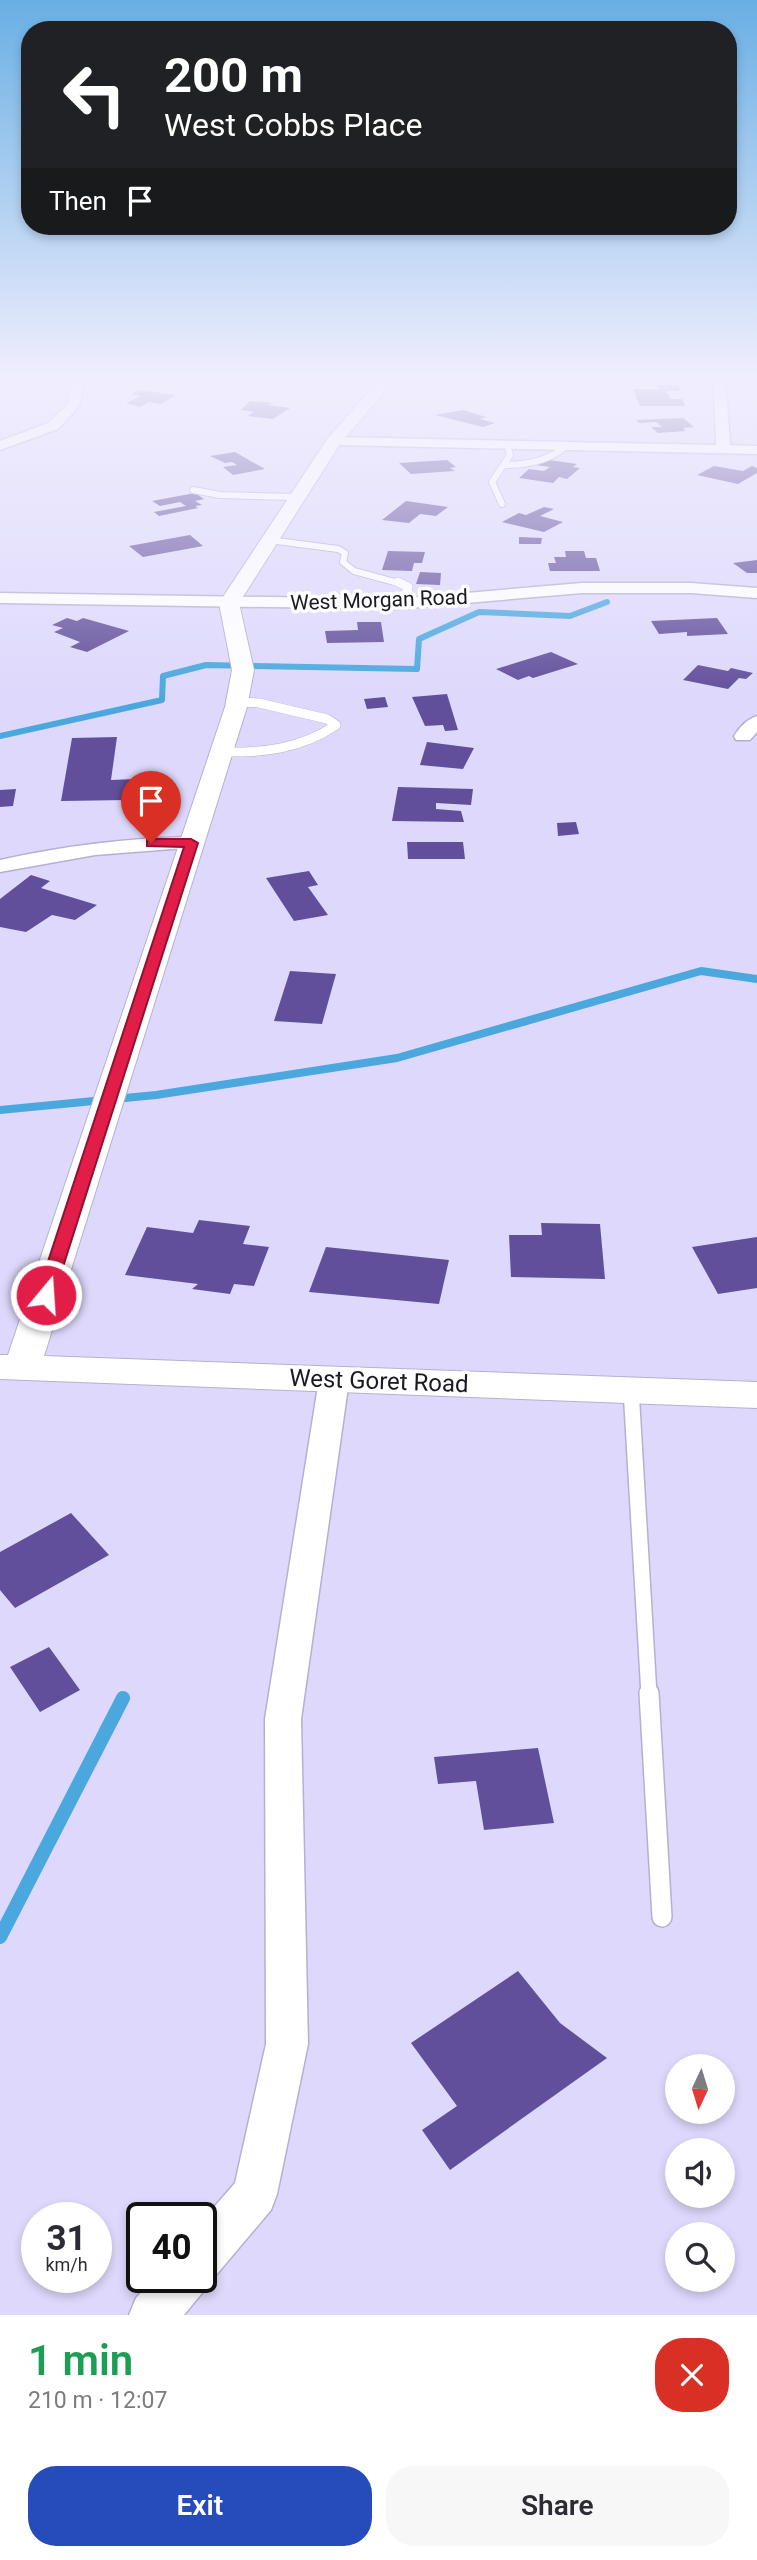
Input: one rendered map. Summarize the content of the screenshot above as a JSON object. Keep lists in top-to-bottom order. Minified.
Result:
{"streets":{"street":["West Morgan Road","West Goret Road"]},"north":"bottom","page":{"turn":["200 m","West Cobbs Place"],"then":"Then","speed":"31 km/h","limit":"40","heading":["1 min","210 m · 12:07"],"buttons":["Exit","Share"]}}
